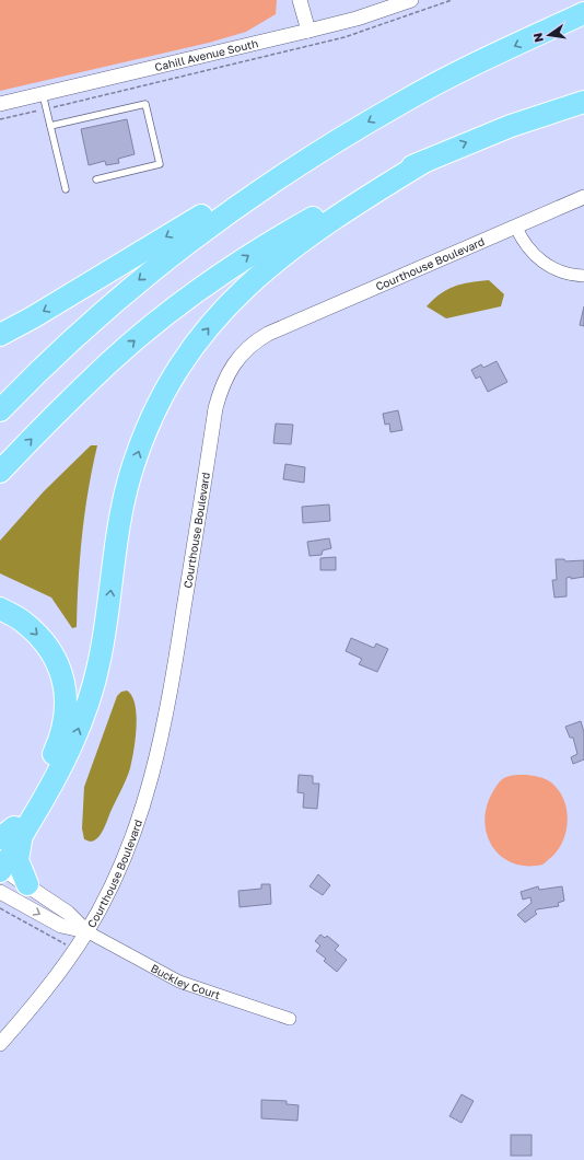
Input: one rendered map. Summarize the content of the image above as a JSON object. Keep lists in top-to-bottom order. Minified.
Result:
{"streets":{"street":["Cahill Avenue South","Courthouse Boulevard","Buckley Court"]},"crossings":[["Courthouse Boulevard","Buckley Court"]],"north":"left"}
